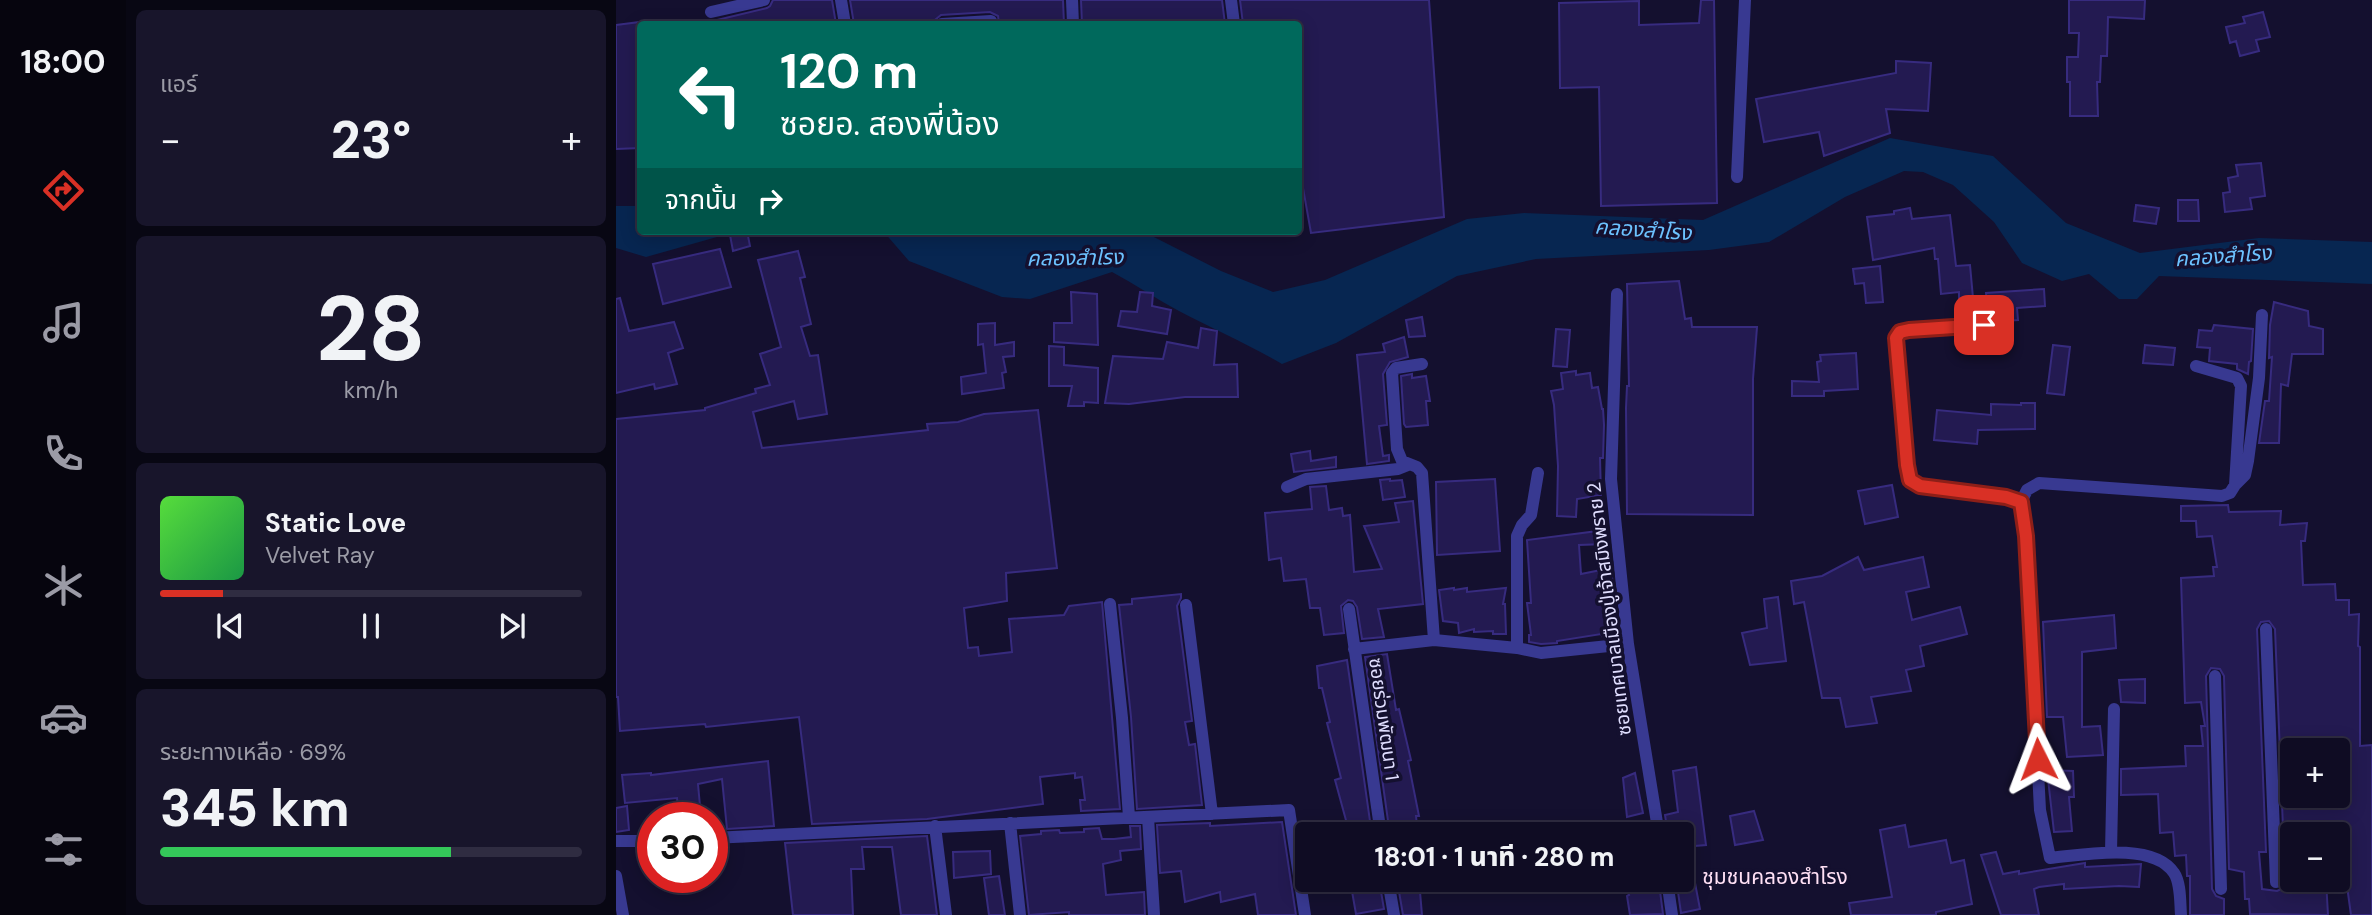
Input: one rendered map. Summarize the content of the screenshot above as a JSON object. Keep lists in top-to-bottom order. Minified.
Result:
{"streets":{"street":["ซอยเทศบาลเมืองปู่เจ้าสมิงพราย 2","ซอยร่วมพัฒนา 1"]},"districts":["ชุมชนคลองสำโรง"],"water":["คลองสำโรง"],"page":{"tabs":"18:00","tile":["แอร์",["28","km/h"],["ระยะทางเหลือ · 69%","345 km"]],"turn":["120 m","ซอยอ. สองพี่น้อง"],"heat":["−","23°","+"],"then":"จากนั้น","song":["Static Love","Velvet Ray"],"map_buttons":["+","−"],"limit":"30","trip":"18:01 · 1 นาที · 280 m"}}
